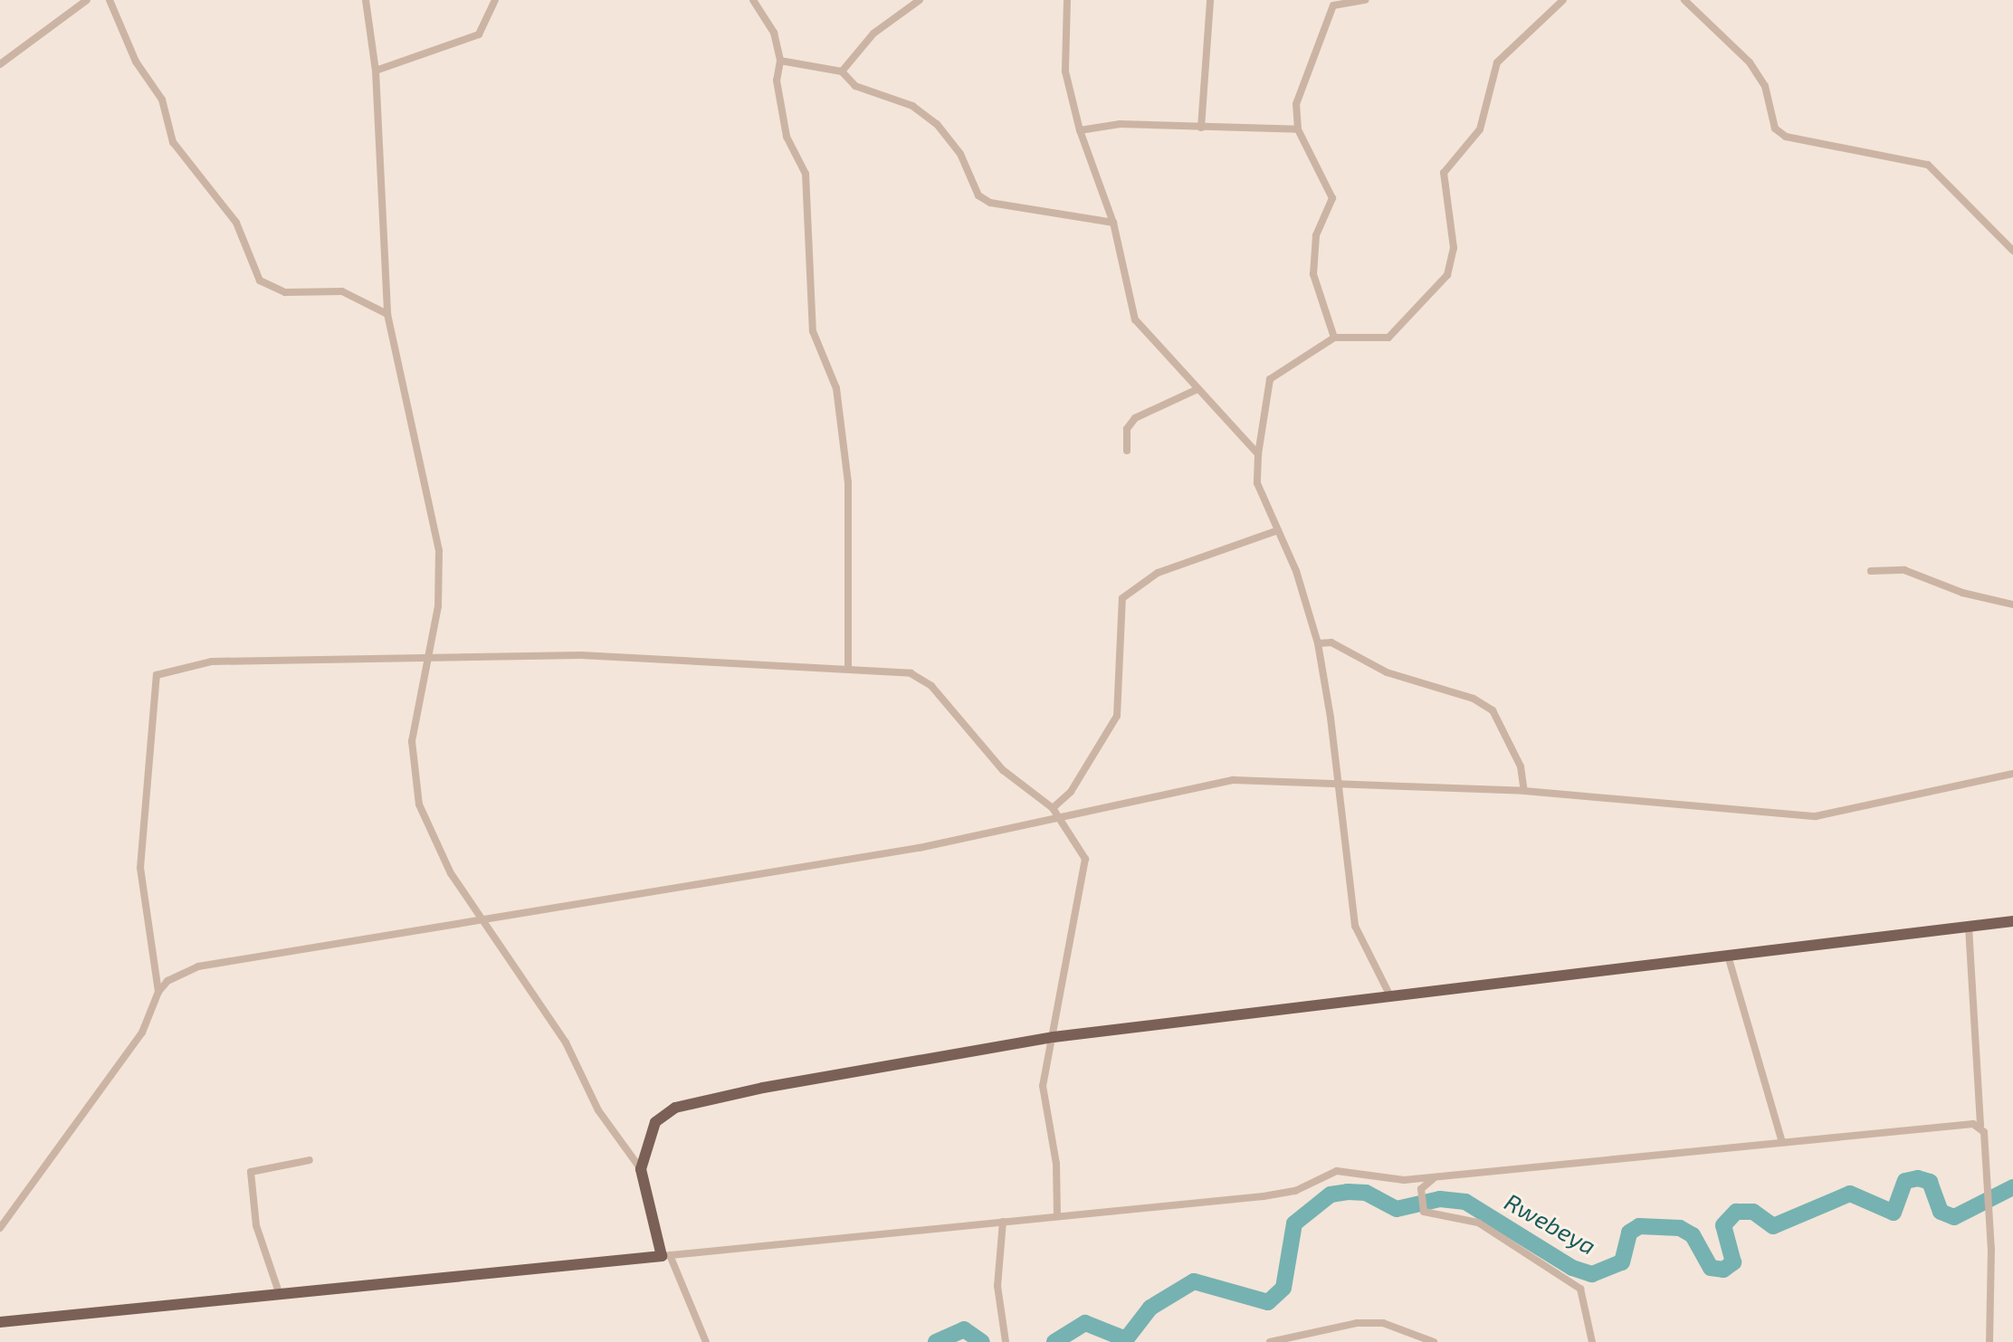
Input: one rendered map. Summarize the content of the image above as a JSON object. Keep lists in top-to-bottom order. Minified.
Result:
{"water":["Rwebeya"]}
